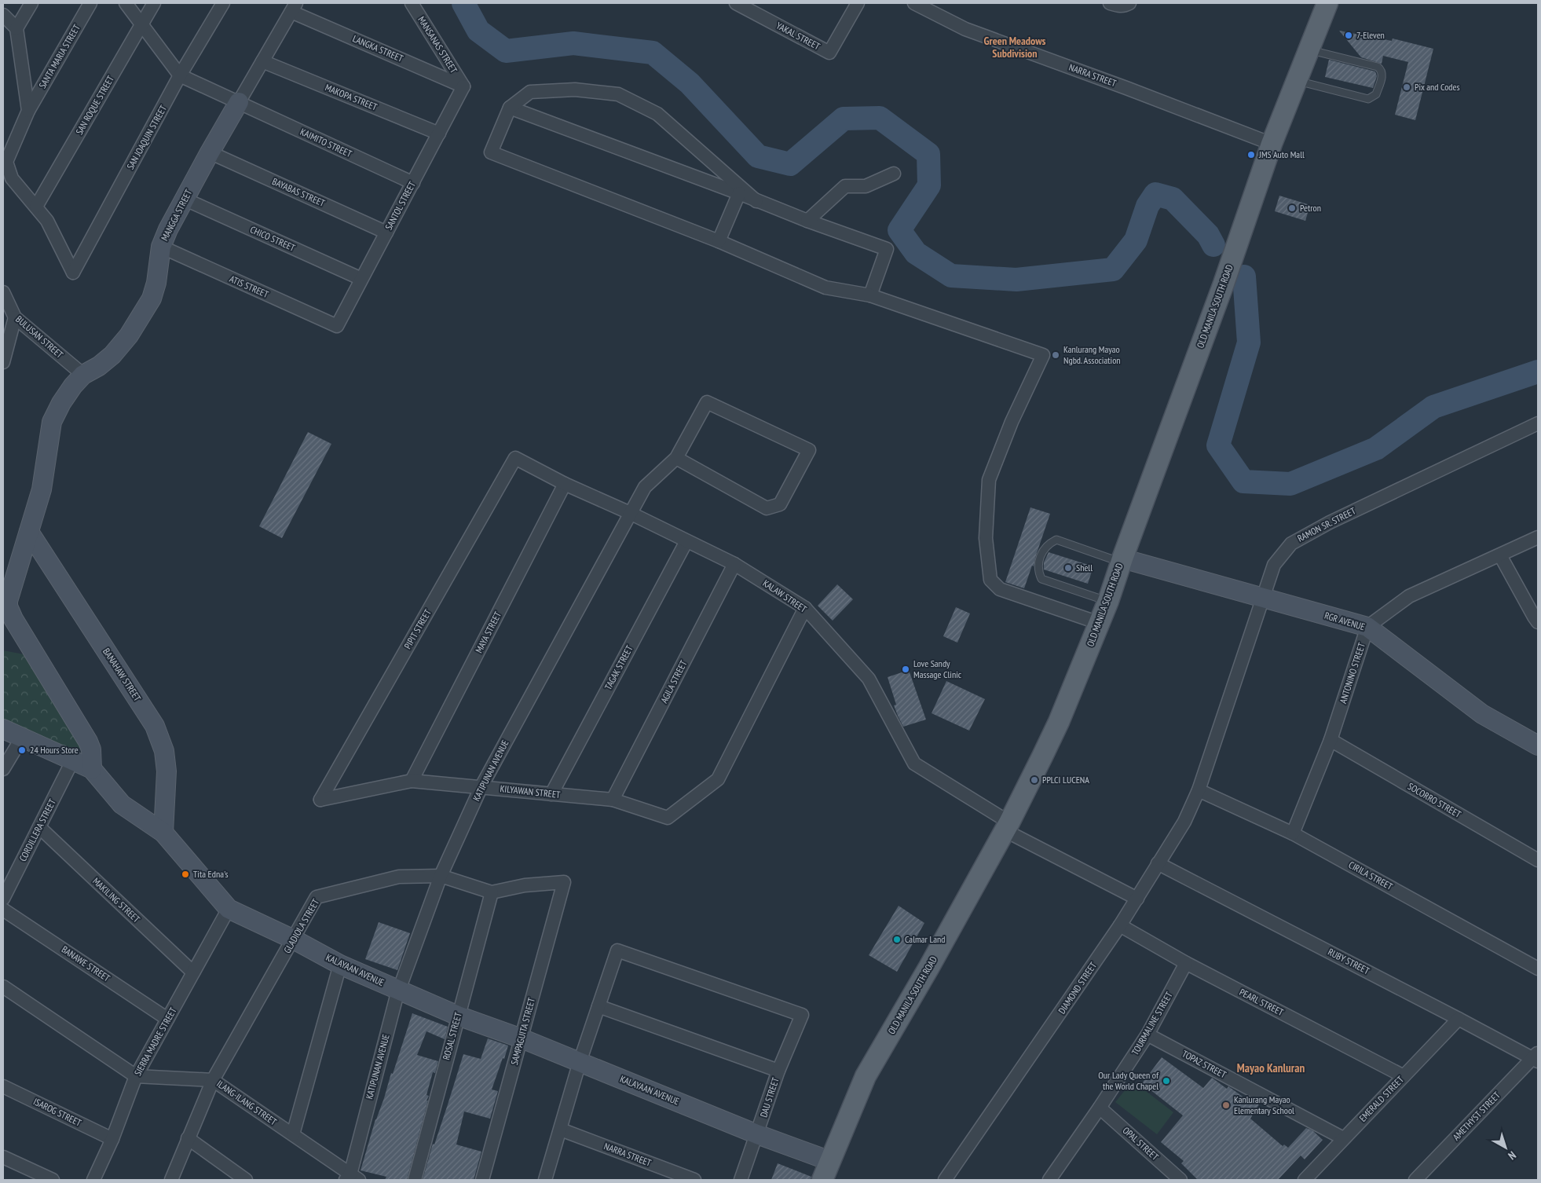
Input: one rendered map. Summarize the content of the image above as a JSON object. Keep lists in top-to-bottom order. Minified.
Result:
{"streets":{"main road":["OLD MANILA SOUTH ROAD"],"street":["YAKAL STREET","MANSANAS STREET","LANGKA STREET","SANTA MARIA STREET","NARRA STREET","MAKOPA STREET","SAN ROQUE STREET","SAN JOAQUIN STREET","KAIMITO STREET","BAYABAS STREET","SANTOL STREET","MANGGA STREET","CHICO STREET","ATIS STREET","BULUSAN STREET","RAMON SR. STREET","KALAW STREET","RGR AVENUE","PIPIT STREET","MAYA STREET","TAGAK STREET","ANTONINO STREET","BANAHAW STREET","AGILA STREET","KATIPUNAN AVENUE","KILYAWAN STREET","SOCORRO STREET","CORDILLERA STREET","CIRILA STREET","MAKILING STREET","GLADIOLA STREET","RUBY STREET","BANAWE STREET","KALAYAAN AVENUE","DIAMOND STREET","PEARL STREET","TOURMALINE STREET","SAMPAGUITA STREET","ROSAL STREET","SIERRA MADRE STREET","TOPAZ STREET","DAU STREET","EMERALD STREET","ILANG-ILANG STREET","ISAROG STREET","AMETHYST STREET","OPAL STREET"]},"crossings":[["MANSANAS STREET","LANGKA STREET"],["MANSANAS STREET","SANTOL STREET"],["LANGKA STREET","SANTOL STREET"],["LANGKA STREET","MANGGA STREET"],["SANTA MARIA STREET","SAN ROQUE STREET"],["SANTA MARIA STREET","SAN JOAQUIN STREET"],["NARRA STREET","OLD MANILA SOUTH ROAD"],["MAKOPA STREET","SANTOL STREET"],["MAKOPA STREET","MANGGA STREET"],["SAN JOAQUIN STREET","KAIMITO STREET"],["KAIMITO STREET","SANTOL STREET"],["KAIMITO STREET","MANGGA STREET"],["BAYABAS STREET","SANTOL STREET"],["BAYABAS STREET","MANGGA STREET"],["SANTOL STREET","CHICO STREET"],["SANTOL STREET","ATIS STREET"],["MANGGA STREET","CHICO STREET"],["MANGGA STREET","ATIS STREET"],["MANGGA STREET","BULUSAN STREET"],["MANGGA STREET","BANAHAW STREET"],["MANGGA STREET","KALAYAAN AVENUE"],["OLD MANILA SOUTH ROAD","KALAW STREET"],["OLD MANILA SOUTH ROAD","RGR AVENUE"],["OLD MANILA SOUTH ROAD","KALAYAAN AVENUE"],["RAMON SR. STREET","RGR AVENUE"],["RAMON SR. STREET","CIRILA STREET"],["RAMON SR. STREET","DIAMOND STREET"],["KALAW STREET","PIPIT STREET"],["KALAW STREET","MAYA STREET"],["KALAW STREET","TAGAK STREET"],["KALAW STREET","AGILA STREET"],["KALAW STREET","KATIPUNAN AVENUE"],["KALAW STREET","KILYAWAN STREET"],["KALAW STREET","DIAMOND STREET"],["RGR AVENUE","ANTONINO STREET"],["PIPIT STREET","KILYAWAN STREET"],["MAYA STREET","KILYAWAN STREET"],["TAGAK STREET","KILYAWAN STREET"],["ANTONINO STREET","SOCORRO STREET"],["ANTONINO STREET","CIRILA STREET"],["BANAHAW STREET","KALAYAAN AVENUE"],["AGILA STREET","KILYAWAN STREET"],["KATIPUNAN AVENUE","KILYAWAN STREET"],["KATIPUNAN AVENUE","GLADIOLA STREET"],["KATIPUNAN AVENUE","KALAYAAN AVENUE"],["KATIPUNAN AVENUE","ILANG-ILANG STREET"],["CORDILLERA STREET","MAKILING STREET"],["CORDILLERA STREET","KALAYAAN AVENUE"],["CIRILA STREET","DIAMOND STREET"],["MAKILING STREET","SIERRA MADRE STREET"],["GLADIOLA STREET","KALAYAAN AVENUE"],["GLADIOLA STREET","SAMPAGUITA STREET"],["GLADIOLA STREET","ROSAL STREET"],["GLADIOLA STREET","ILANG-ILANG STREET"],["RUBY STREET","DIAMOND STREET"],["RUBY STREET","EMERALD STREET"],["RUBY STREET","AMETHYST STREET"],["BANAWE STREET","SIERRA MADRE STREET"],["KALAYAAN AVENUE","SAMPAGUITA STREET"],["KALAYAAN AVENUE","ROSAL STREET"],["KALAYAAN AVENUE","SIERRA MADRE STREET"],["KALAYAAN AVENUE","DAU STREET"],["DIAMOND STREET","PEARL STREET"],["PEARL STREET","TOURMALINE STREET"],["PEARL STREET","EMERALD STREET"],["TOURMALINE STREET","TOPAZ STREET"],["TOURMALINE STREET","OPAL STREET"],["SIERRA MADRE STREET","ILANG-ILANG STREET"],["SIERRA MADRE STREET","ISAROG STREET"],["TOPAZ STREET","EMERALD STREET"]],"districts":["Green Meadows Subdivision","Mayao Kanluran"],"places":["7-Eleven","Pix and Codes","JMS Auto Mall","Petron","Kanlurang Mayao Ngbd. Association","Shell","Love Sandy Massage Clinic","24 Hours Store","PPLCI LUCENA","Tita Edna's","Calmar Land","Our Lady Queen of the World Chapel","Kanlurang Mayao Elementary School"],"north":"bottom right"}
